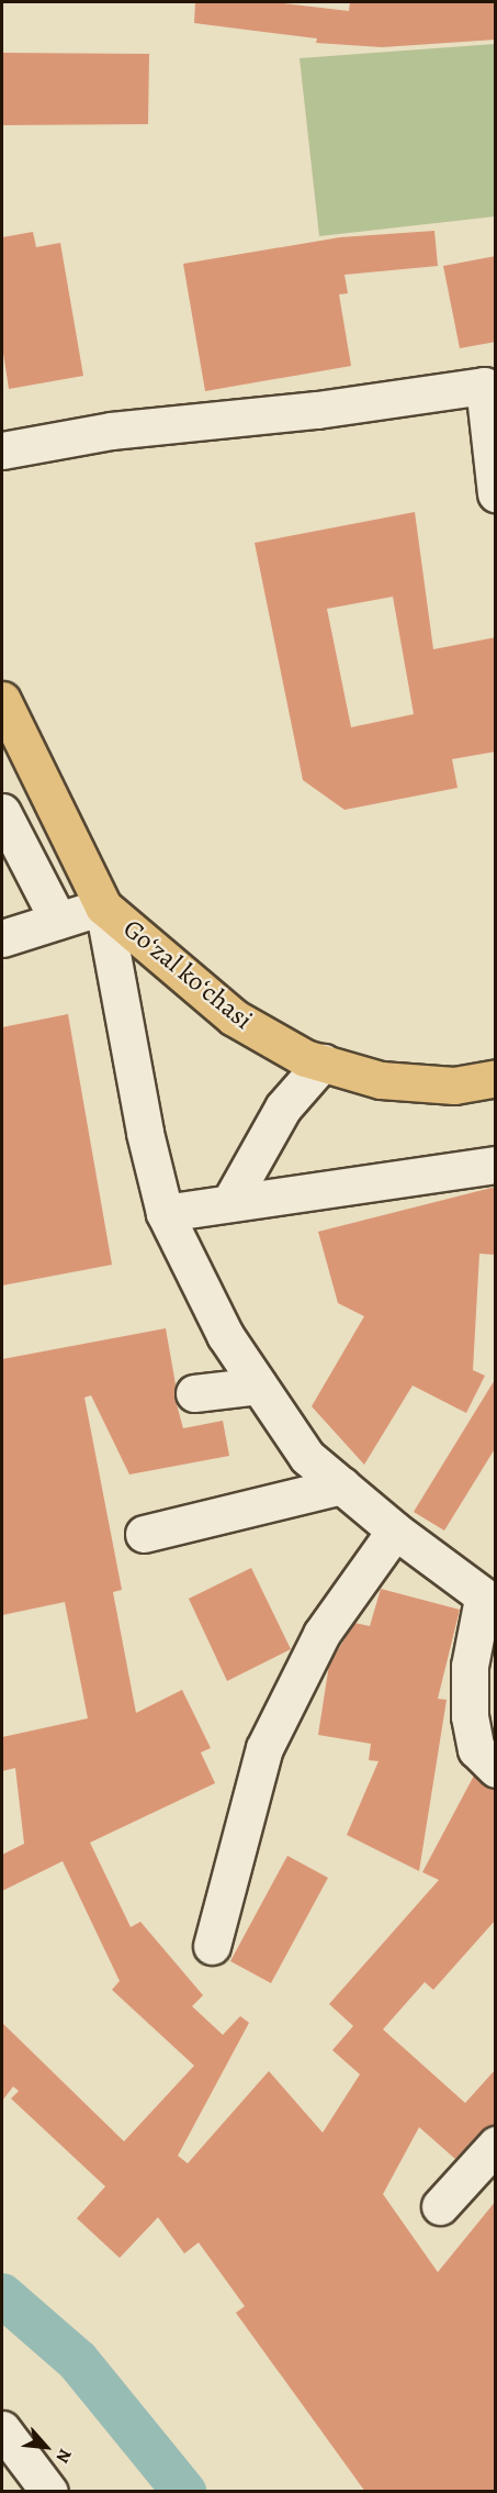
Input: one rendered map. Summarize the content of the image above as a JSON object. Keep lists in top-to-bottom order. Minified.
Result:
{"streets":{"main road":["Goʻzal koʻchasi"]},"north":"bottom right"}
